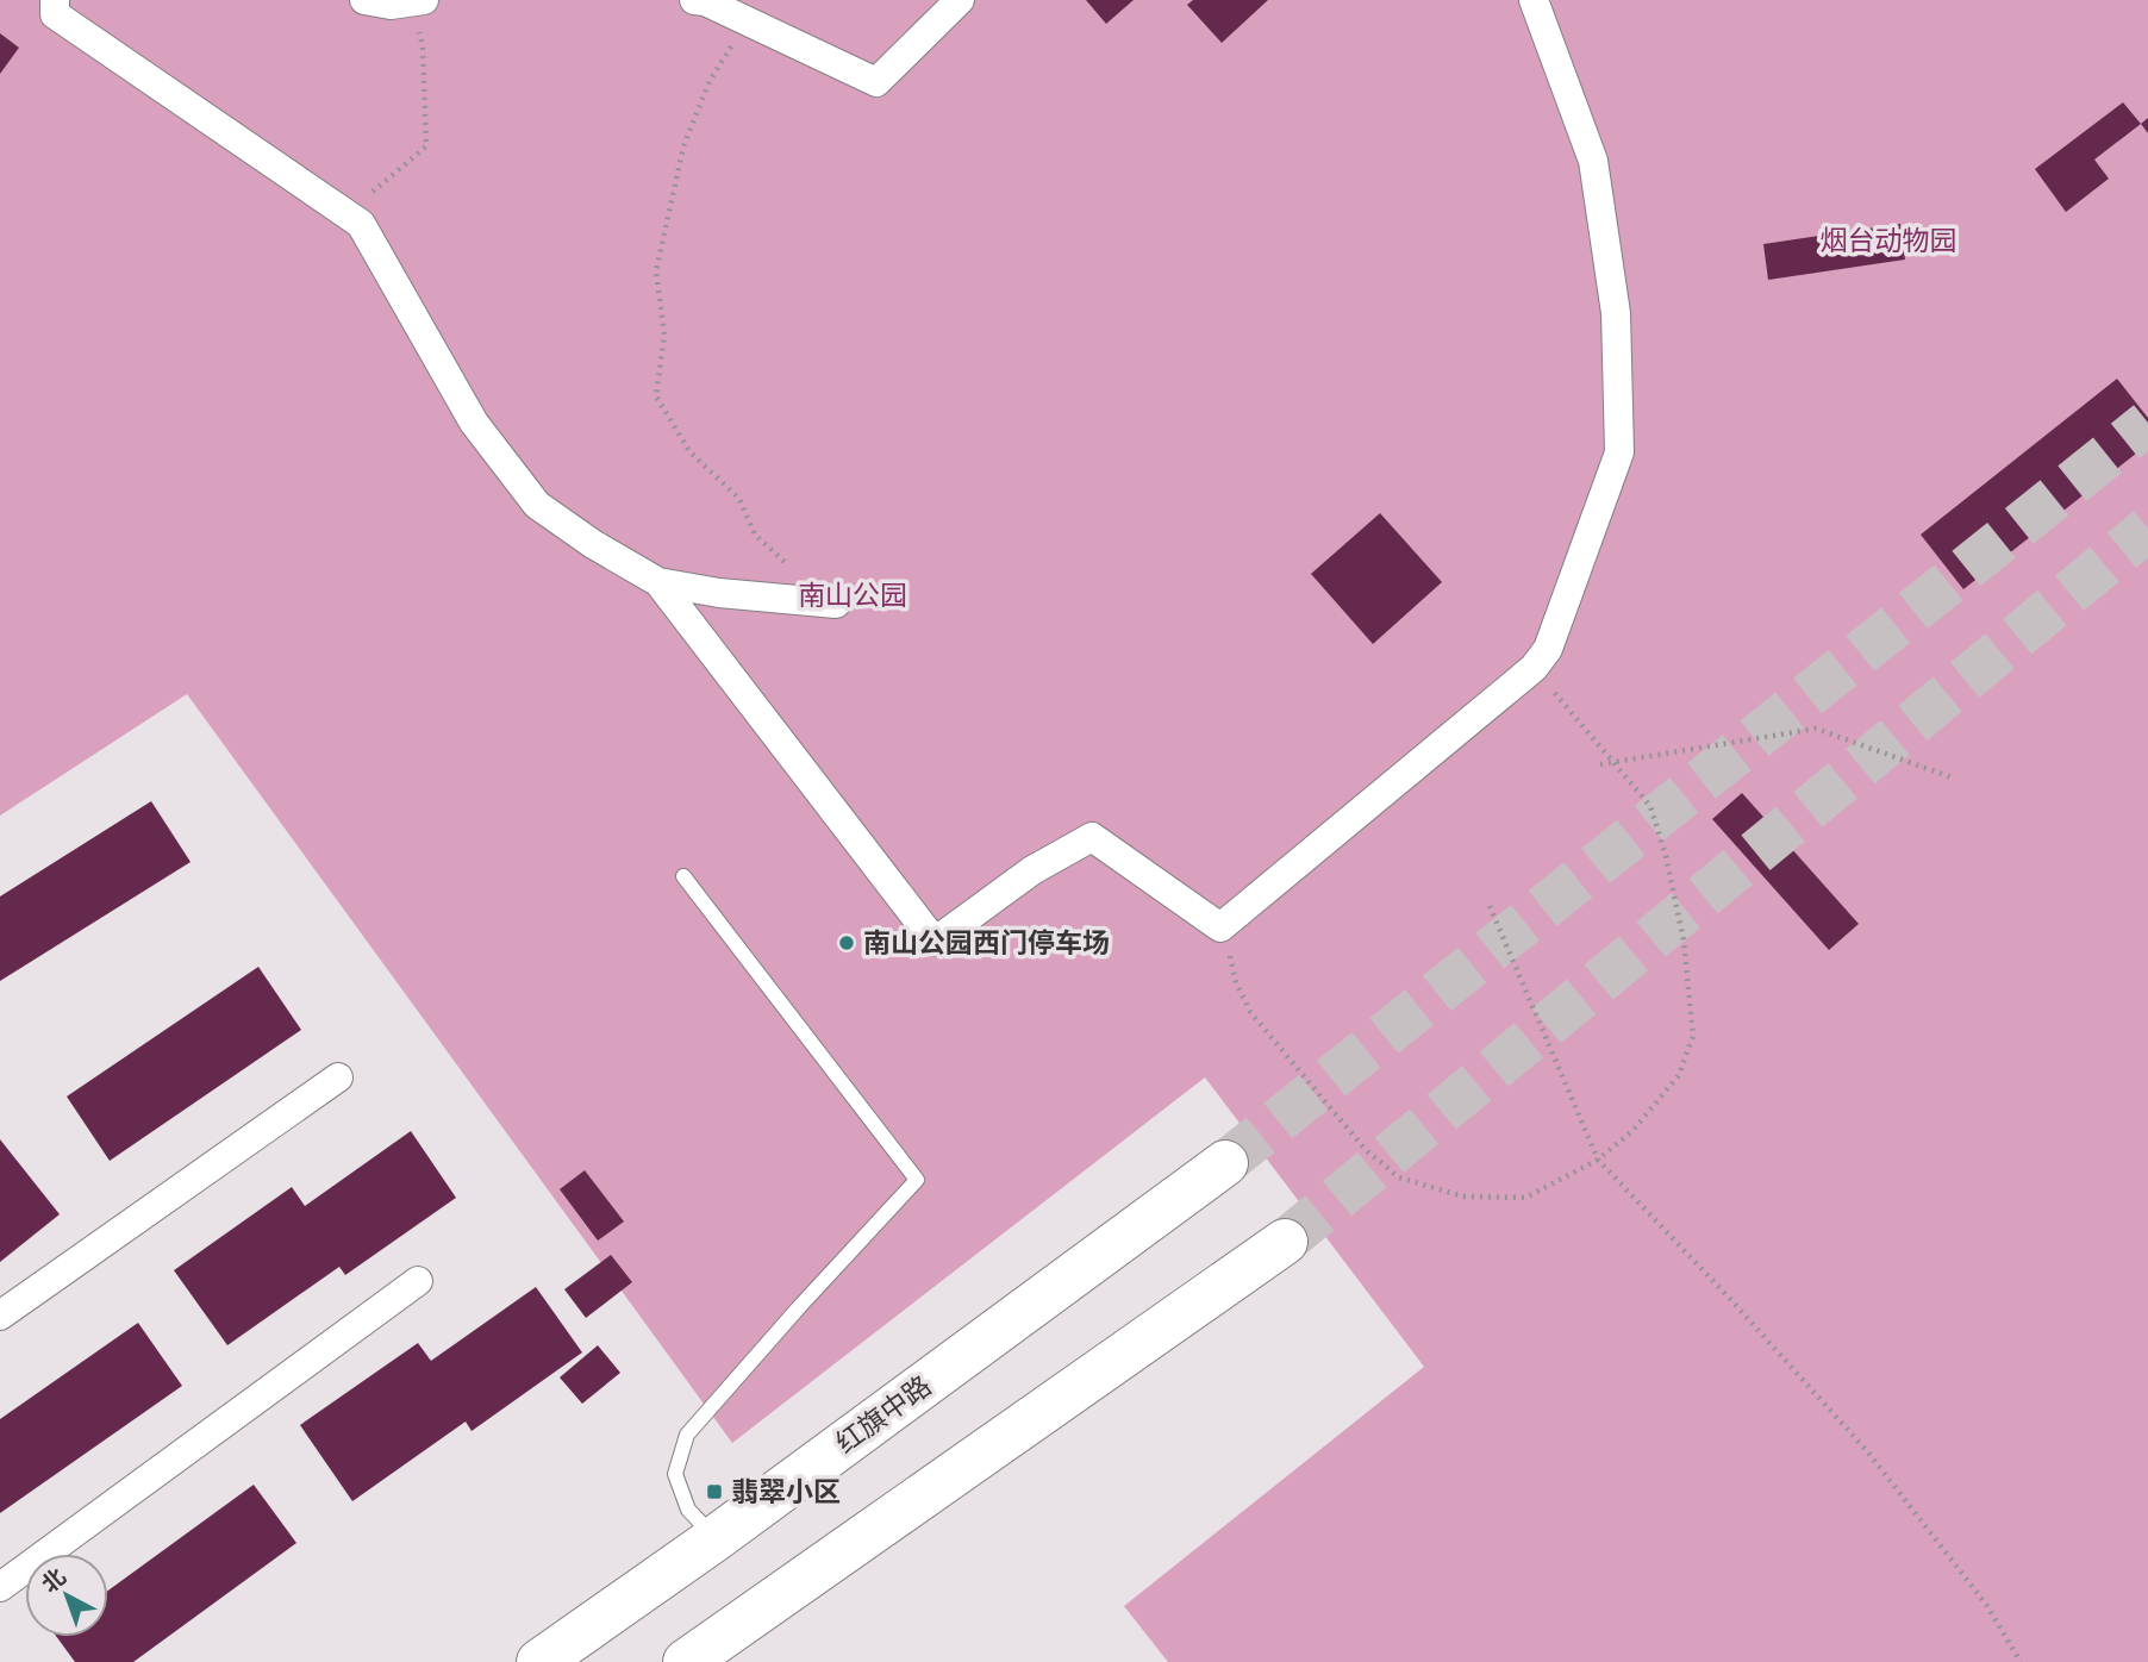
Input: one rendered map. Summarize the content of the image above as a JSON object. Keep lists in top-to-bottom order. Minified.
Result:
{"streets":{"main road":["红旗中路"]},"parks":["烟台动物园","南山公园"],"places":{"other":["南山公园西门停车场"],"transit":["翡翠小区"]},"north":"top left"}
